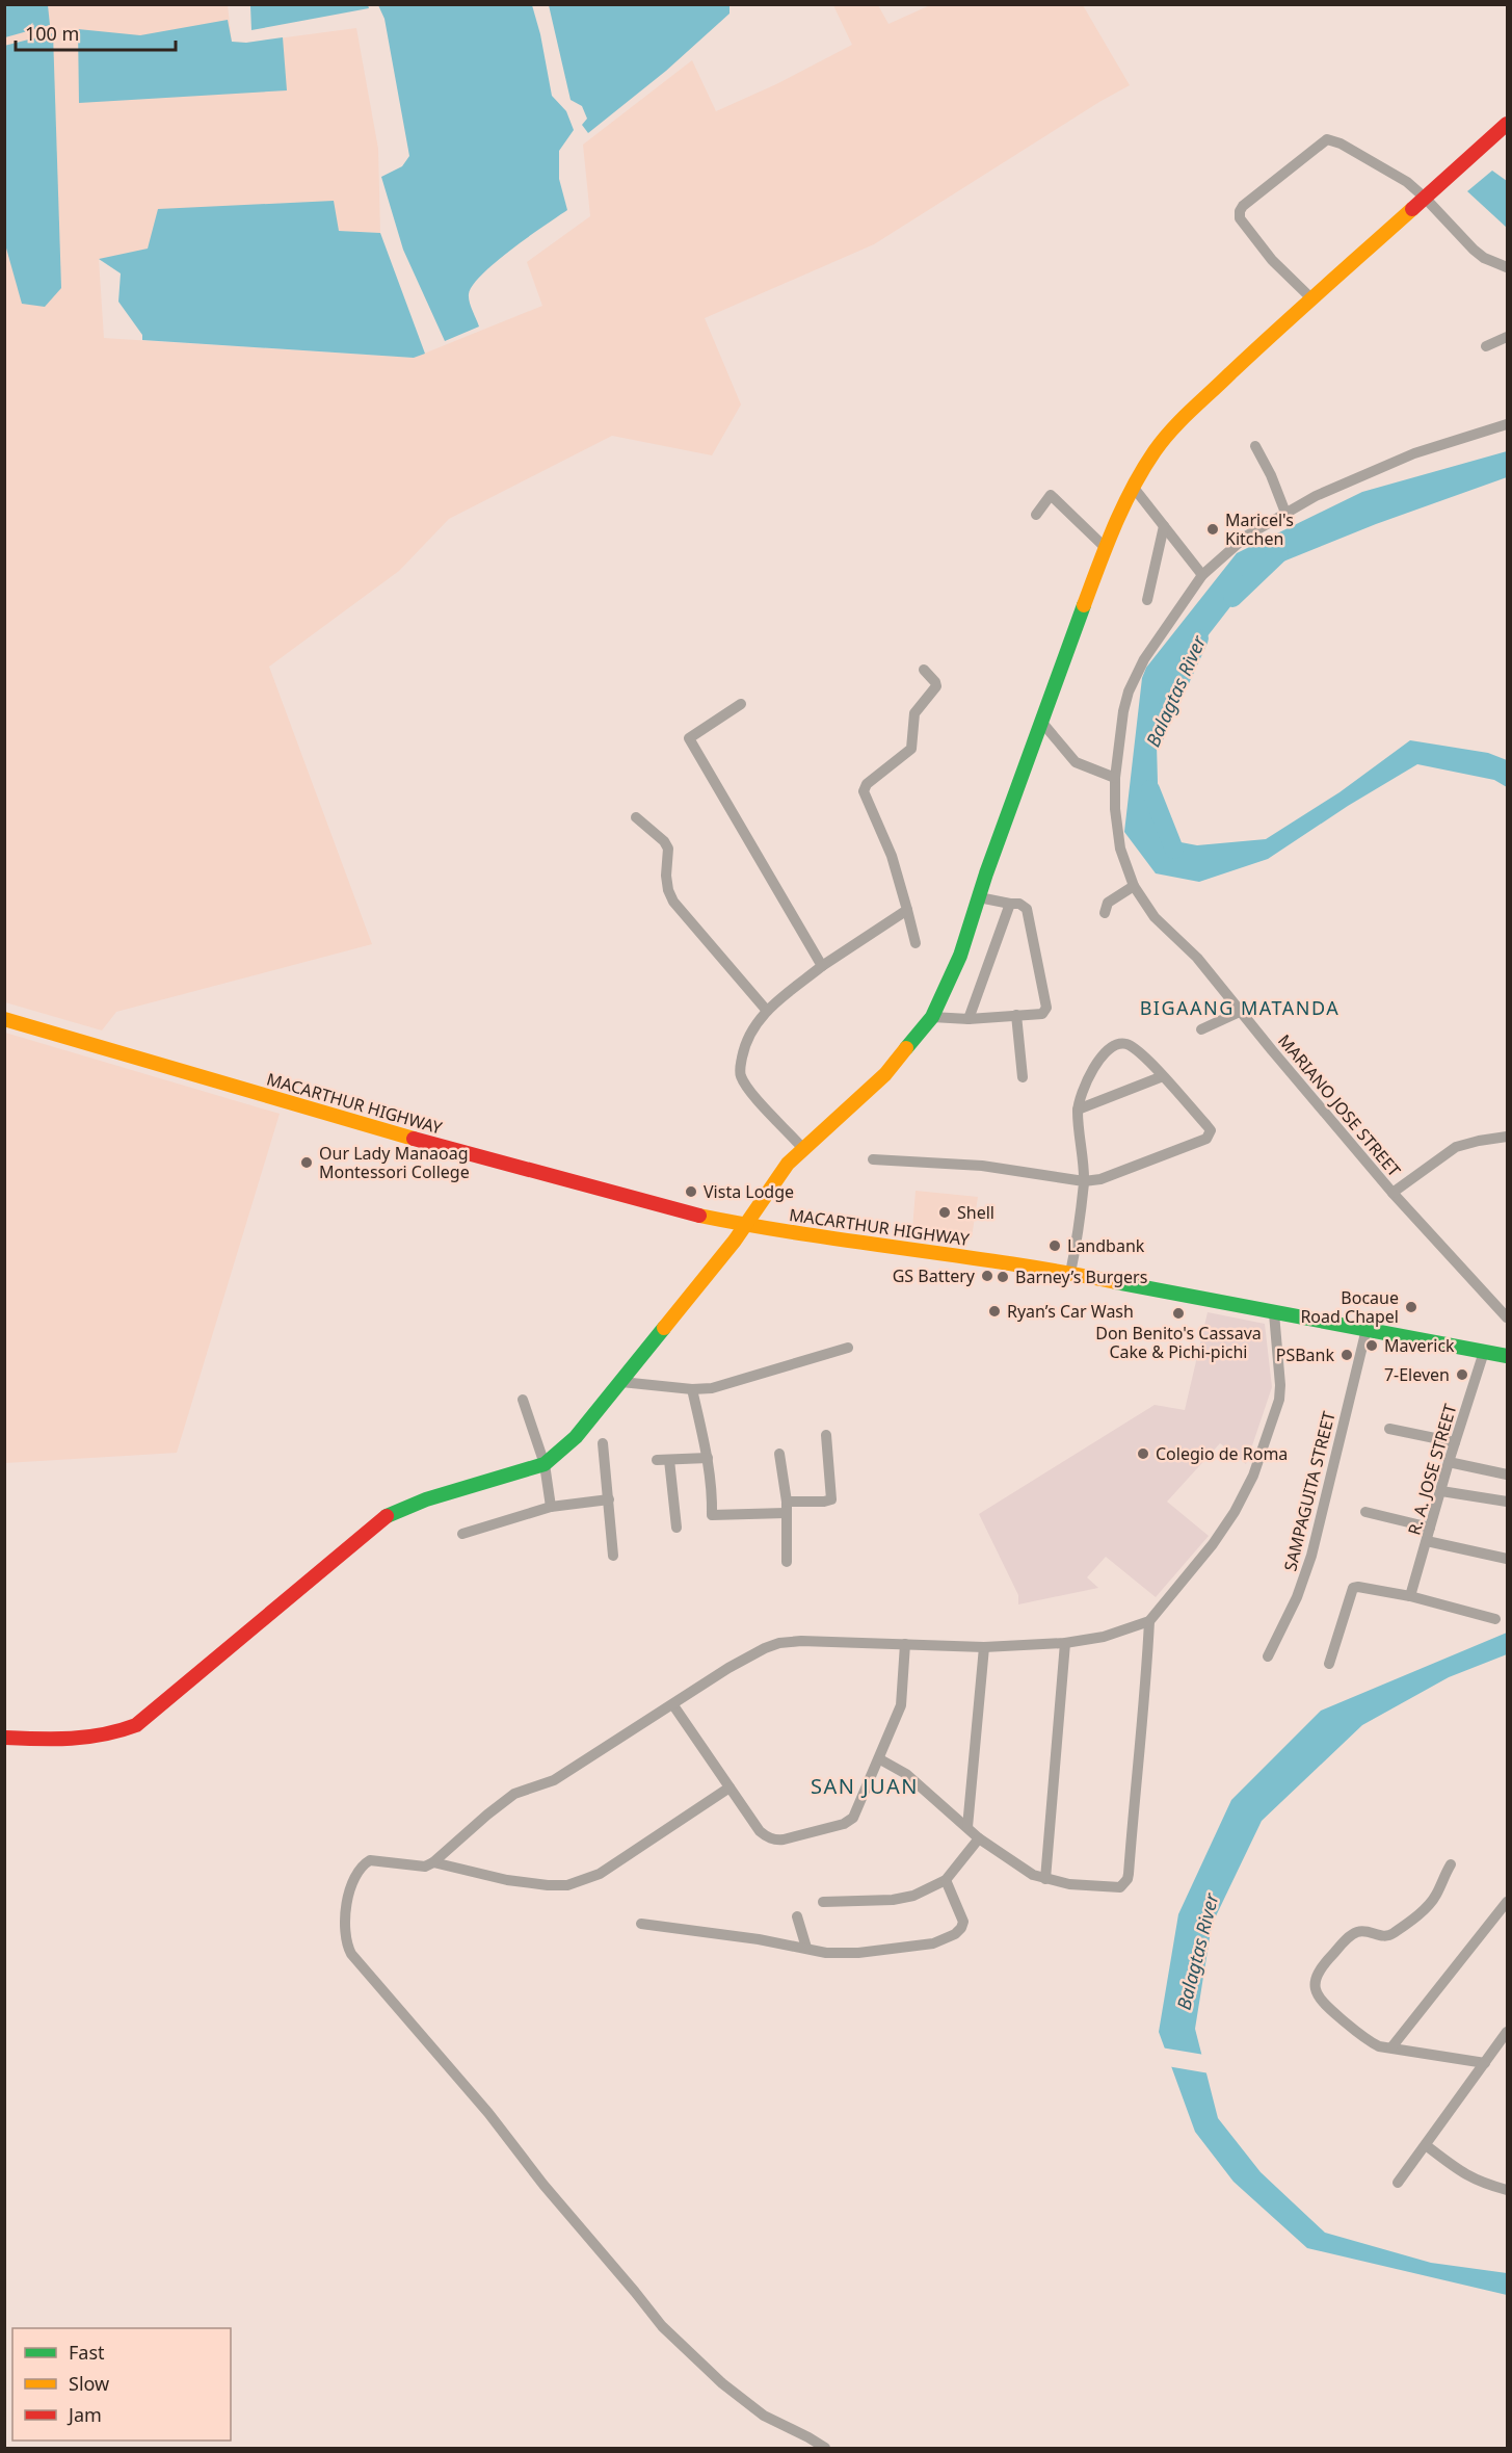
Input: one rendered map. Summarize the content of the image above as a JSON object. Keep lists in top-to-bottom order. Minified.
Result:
{"streets":{"main road":["MACARTHUR HIGHWAY"],"street":["MARIANO JOSE STREET","R. A. JOSE STREET","SAMPAGUITA STREET"]},"crossings":[["MACARTHUR HIGHWAY","R. A. JOSE STREET"],["MACARTHUR HIGHWAY","SAMPAGUITA STREET"]],"districts":["BIGAANG MATANDA","SAN JUAN"],"water":["Balagtas River"],"places":["Maricel's Kitchen","Our Lady Manaoag Montessori College","Vista Lodge","Shell","Landbank","GS Battery","Barney’s Burgers","Bocaue Road Chapel","Ryan’s Car Wash","Don Benito's Cassava Cake & Pichi-pichi","Maverick","PSBank","7-Eleven","Colegio de Roma"],"legend":["Fast","Slow","Jam"],"scale_bar":"100 m"}
